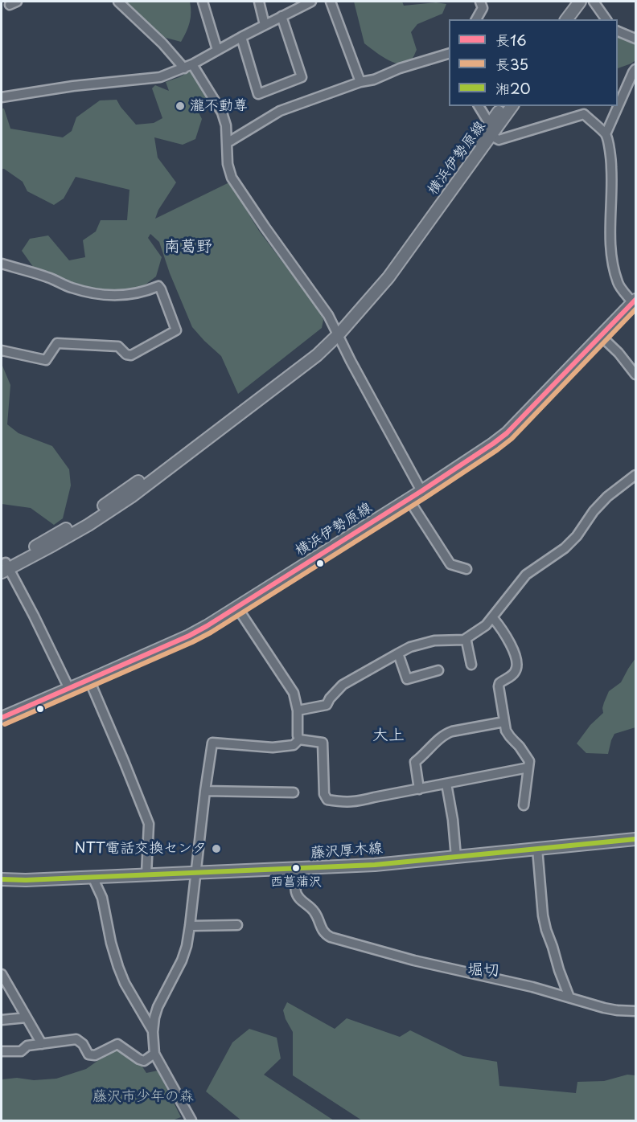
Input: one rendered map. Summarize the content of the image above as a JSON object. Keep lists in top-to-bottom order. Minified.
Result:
{"streets":{"main road":["横浜伊勢原線","藤沢厚木線"]},"districts":["南葛野","大上","堀切"],"parks":["藤沢市少年の森"],"places":["瀧不動尊","NTT電話交換センタ","西菖蒲沢"],"lines":["transit line 長16","transit line 長35","transit line 湘20"],"legend":["長16","長35","湘20"]}
